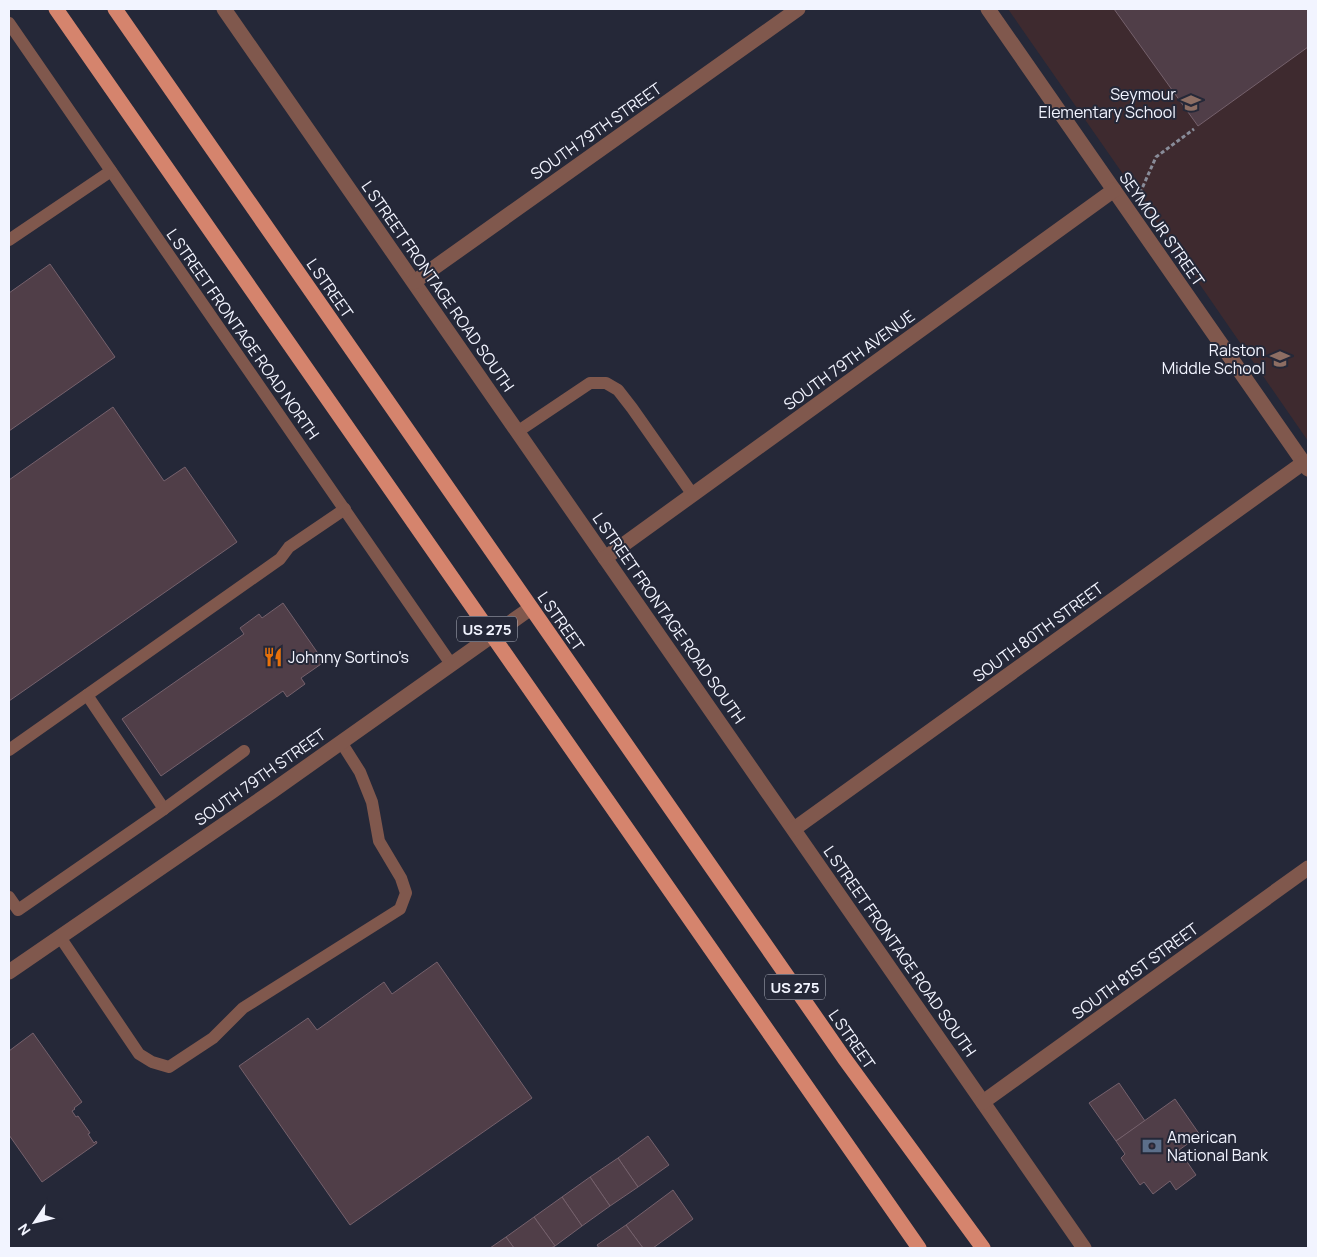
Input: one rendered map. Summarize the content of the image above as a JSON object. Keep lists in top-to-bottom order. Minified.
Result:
{"streets":{"main road":["L STREET","US 275"],"street":["SOUTH 79TH STREET","SEYMOUR STREET","L STREET FRONTAGE ROAD SOUTH","SOUTH 79TH AVENUE","SOUTH 80TH STREET","SOUTH 81ST STREET"],"lane":["L STREET FRONTAGE ROAD NORTH"]},"crossings":[["SOUTH 79TH STREET","L STREET FRONTAGE ROAD SOUTH"],["SOUTH 79TH STREET","L STREET"],["SOUTH 79TH STREET","L STREET FRONTAGE ROAD NORTH"],["SOUTH 79TH STREET","US 275"],["SEYMOUR STREET","SOUTH 79TH AVENUE"],["SEYMOUR STREET","SOUTH 80TH STREET"],["L STREET FRONTAGE ROAD SOUTH","SOUTH 79TH AVENUE"],["L STREET FRONTAGE ROAD SOUTH","SOUTH 80TH STREET"],["L STREET FRONTAGE ROAD SOUTH","SOUTH 81ST STREET"]],"places":{"school or university":["Seymour Elementary School","Ralston Middle School"],"restaurant":["Johnny Sortino's"],"bank":["American National Bank"]},"north":"bottom left"}
